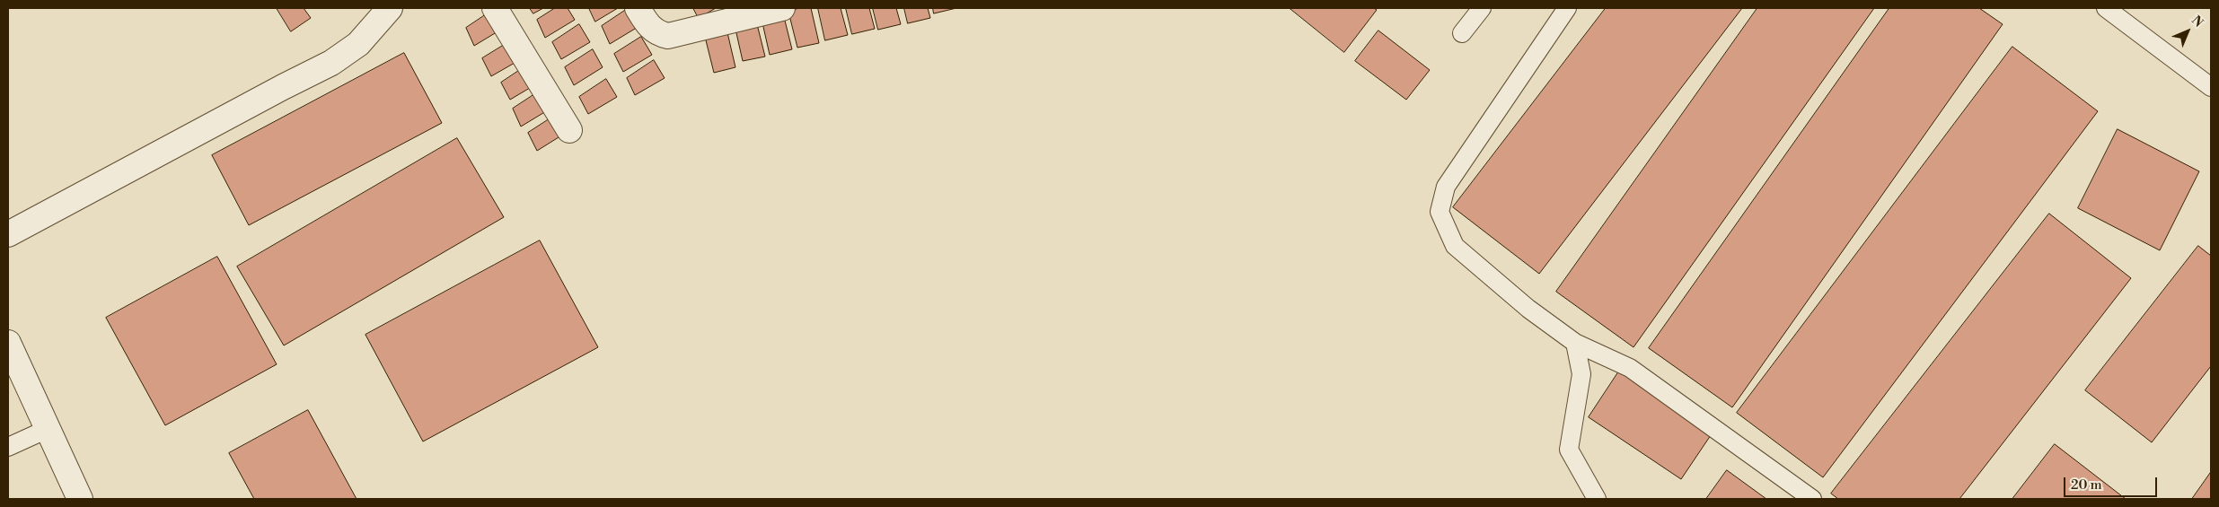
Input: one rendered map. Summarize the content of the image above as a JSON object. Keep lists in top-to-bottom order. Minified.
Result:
{"scale_bar":"20 m","north":"top right"}
